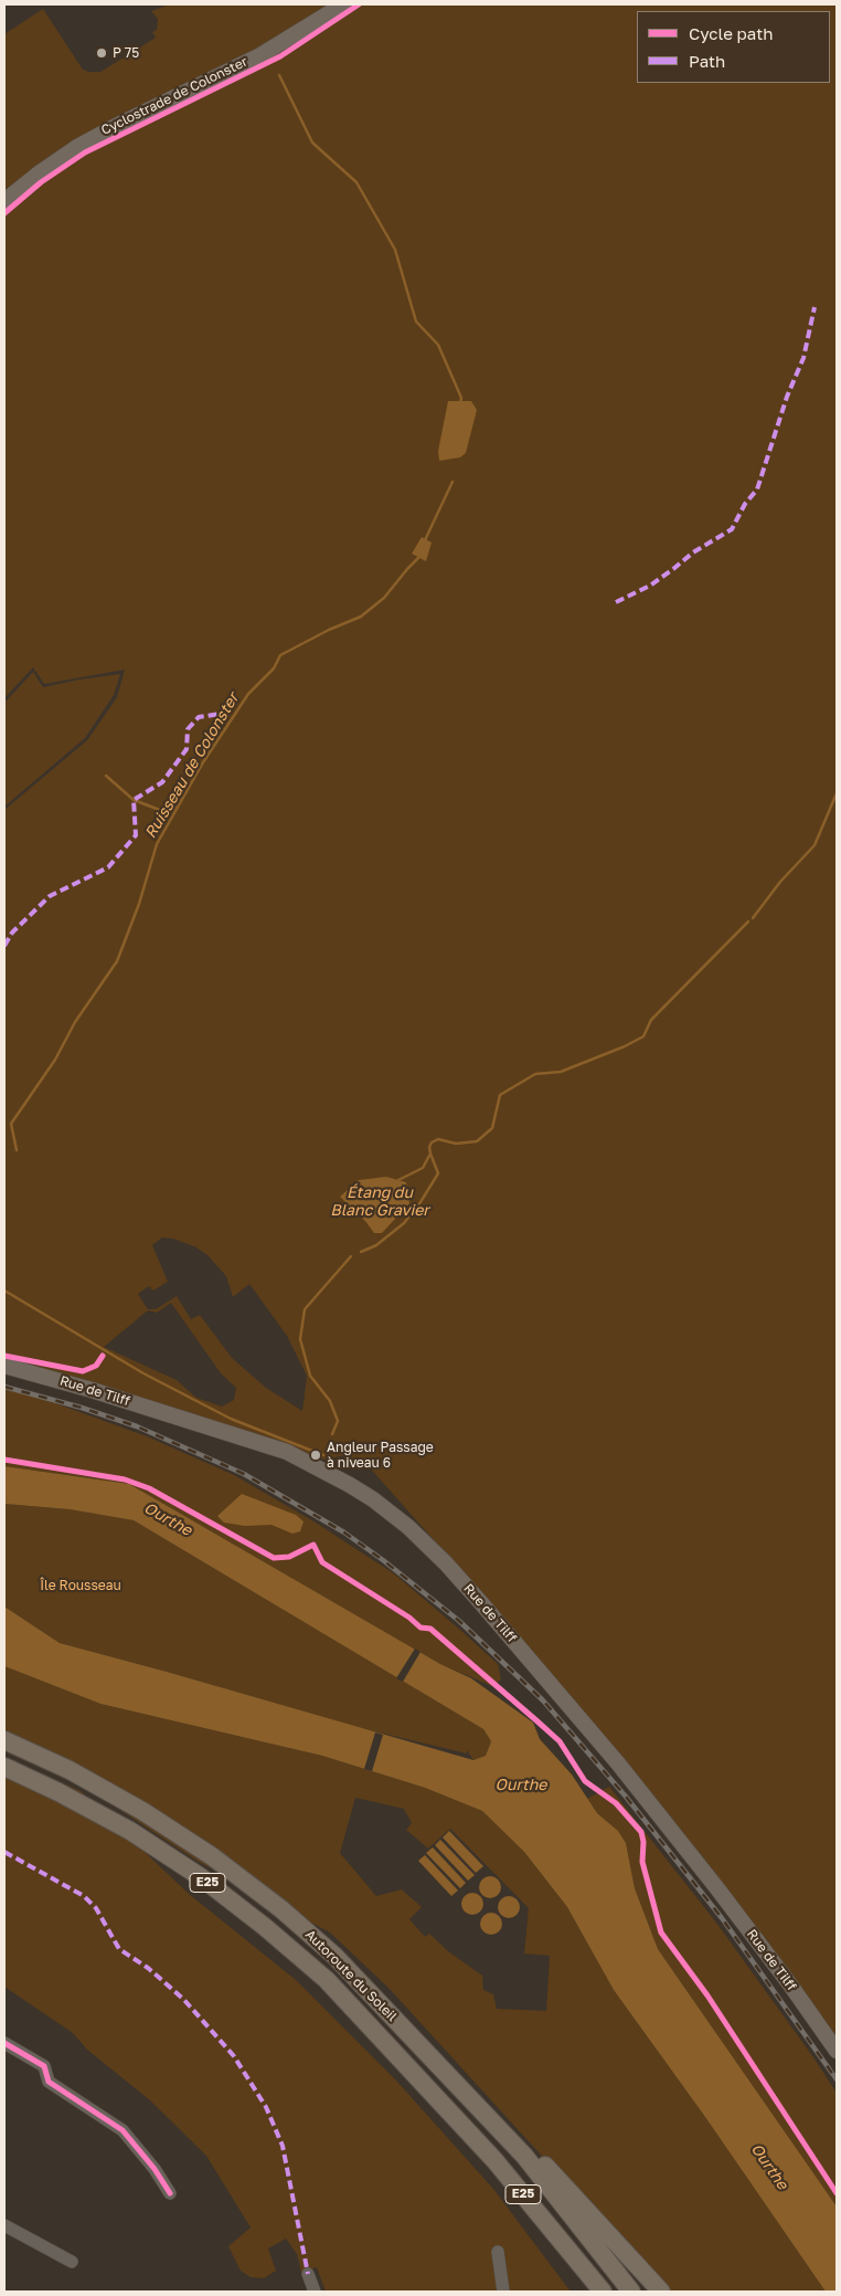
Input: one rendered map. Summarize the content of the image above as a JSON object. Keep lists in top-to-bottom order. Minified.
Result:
{"streets":{"highway":["E25","Autoroute du Soleil"],"main road":["Rue de Tilff"],"cycle path":["Cyclostrade de Colonster"]},"water":["Ruisseau de Colonster","Étang du Blanc Gravier","Ourthe"],"parks":["Île Rousseau"],"places":["P 75","Angleur Passage à niveau 6"],"legend":["Cycle path","Path"]}
